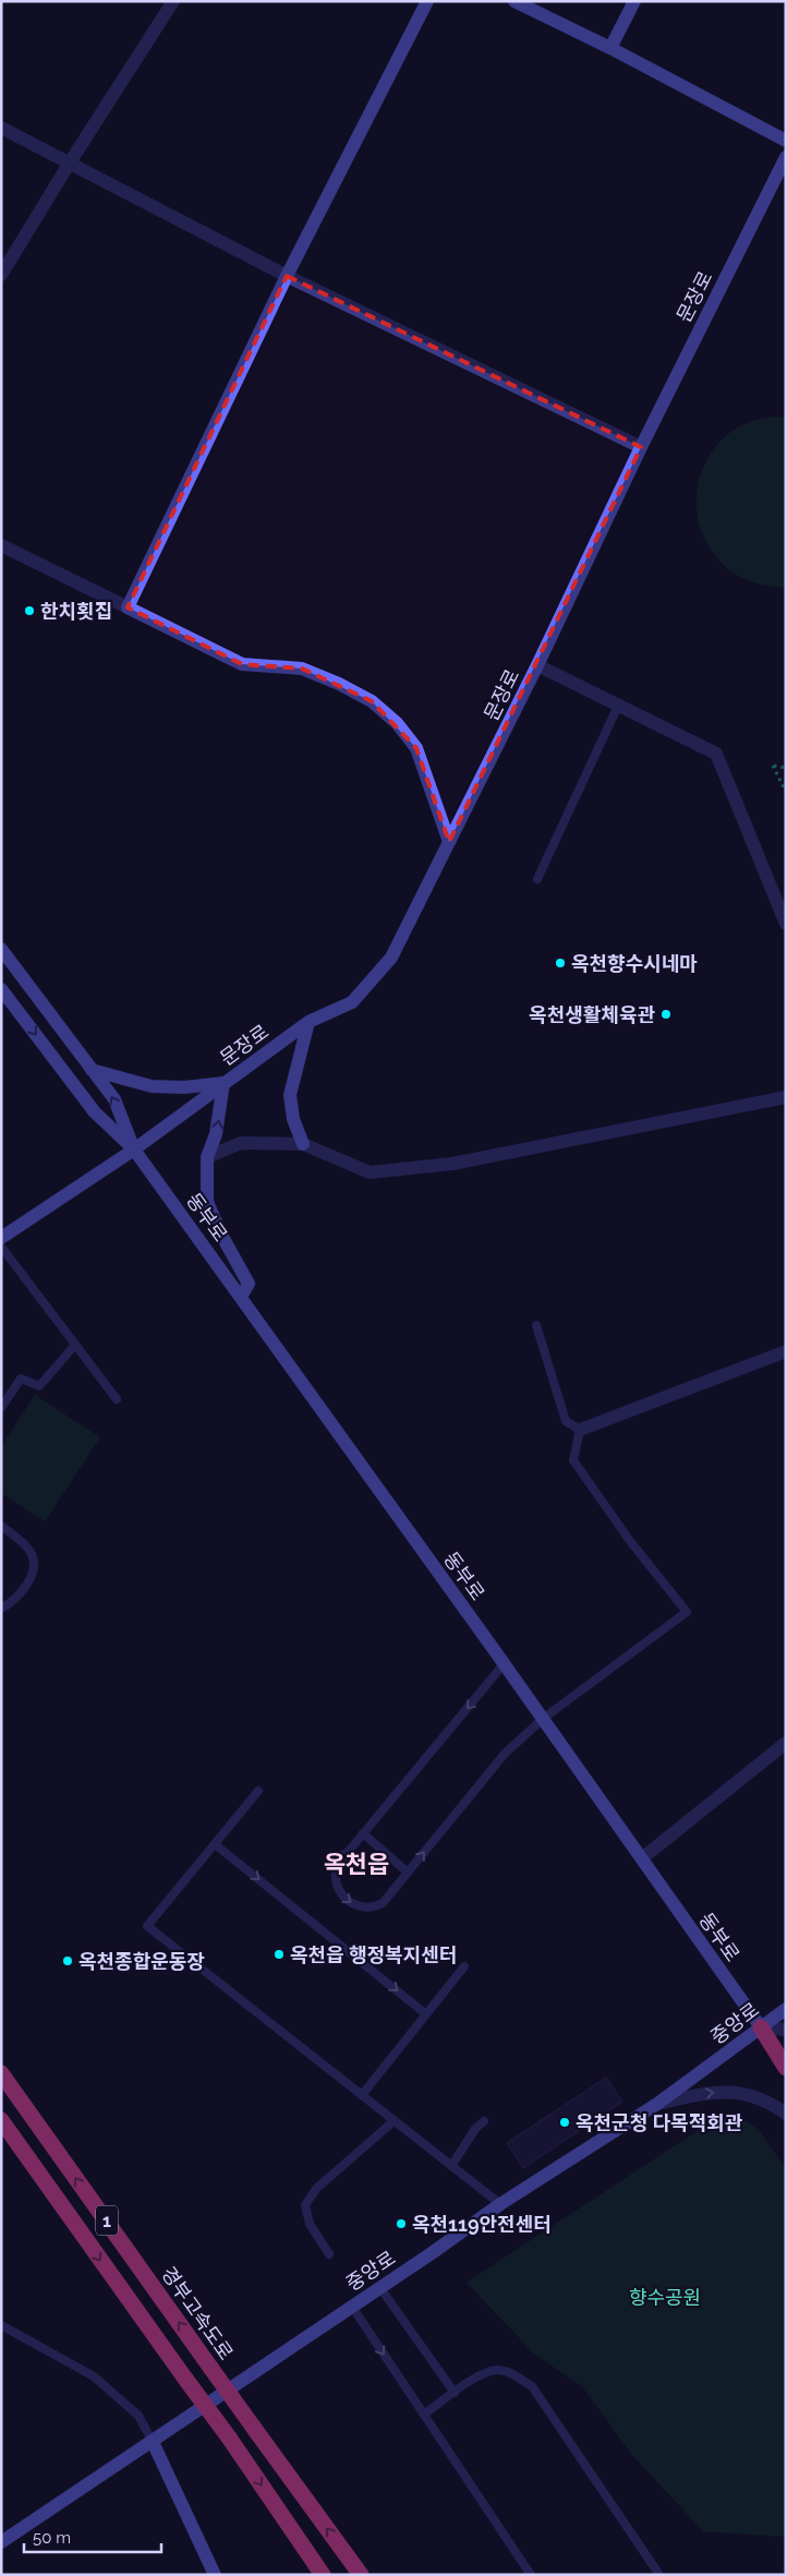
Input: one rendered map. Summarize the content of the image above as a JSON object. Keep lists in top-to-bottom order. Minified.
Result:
{"streets":{"highway":["1","경부고속도로"],"street":["문장로","동부로","중앙로"]},"crossings":[["문장로","동부로"],["동부로","중앙로"]],"districts":["옥천읍"],"parks":["향수공원"],"places":["한치횟집","옥천향수시네마","옥천생활체육관","옥천읍 행정복지센터","옥천종합운동장","옥천군청 다목적회관","옥천119안전센터"],"scale_bar":"50 m"}
